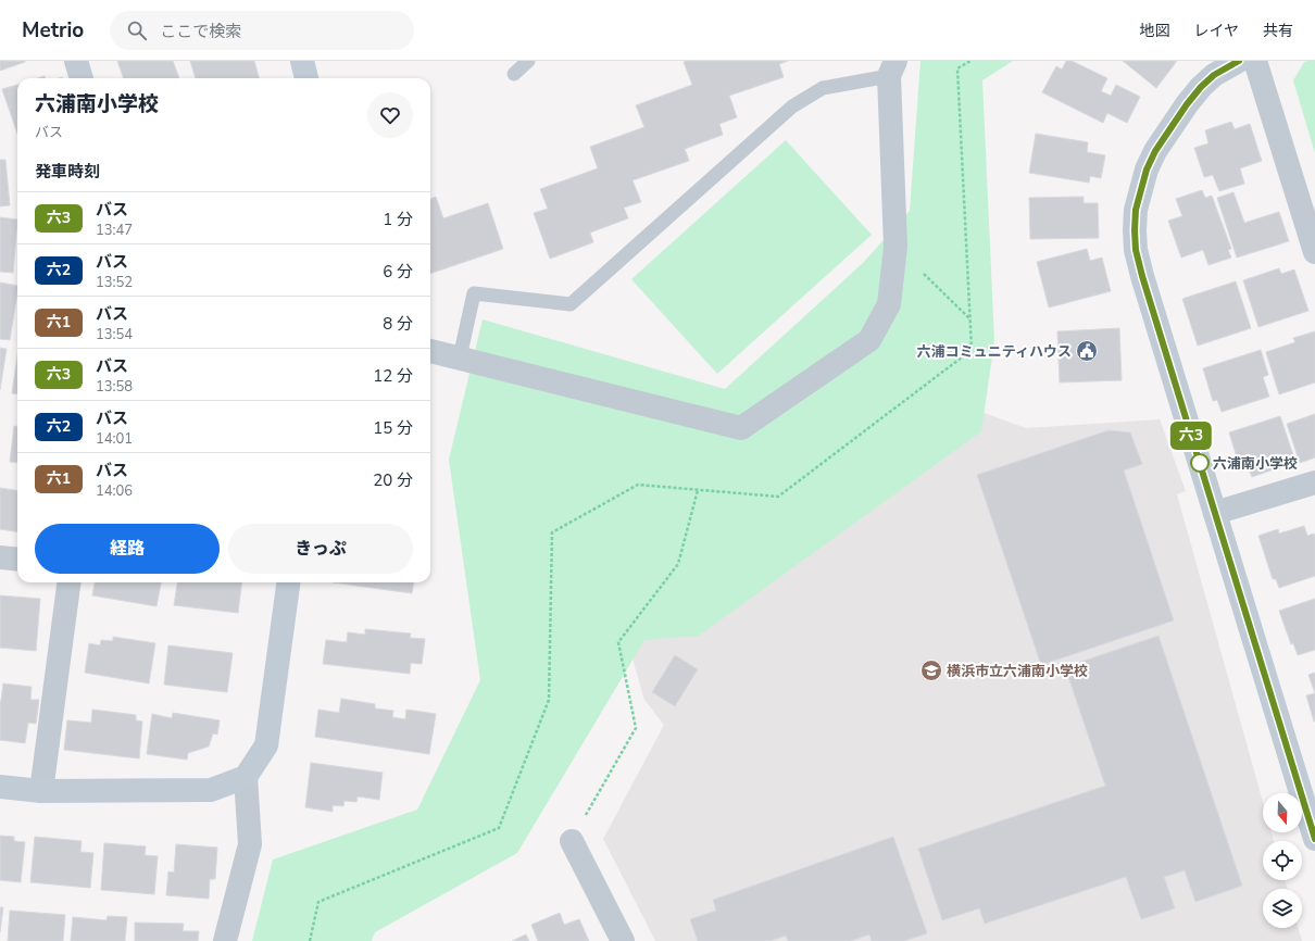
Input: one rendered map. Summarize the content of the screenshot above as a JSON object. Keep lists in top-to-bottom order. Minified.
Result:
{"places":{"public building":["六浦コミュニティハウス"],"other":["六浦南小学校"],"school or university":["横浜市立六浦南小学校"]},"lines":["bus line 六3"],"north":"bottom","page":{"header":"Metrio","search":"ここで検索","nav":["地図","レイヤ","共有"],"on_map":"六3","heading":[["六浦南小学校","バス"],"発車時刻"],"list":[{"mark":"六3","name":"バス","note":"13:47","value":"1 分"},{"mark":"六2","name":"バス","note":"13:52","value":"6 分"},{"mark":"六1","name":"バス","note":"13:54","value":"8 分"},{"mark":"六3","name":"バス","note":"13:58","value":"12 分"},{"mark":"六2","name":"バス","note":"14:01","value":"15 分"},{"mark":"六1","name":"バス","note":"14:06","value":"20 分"}],"buttons":["経路","きっぷ"]}}
